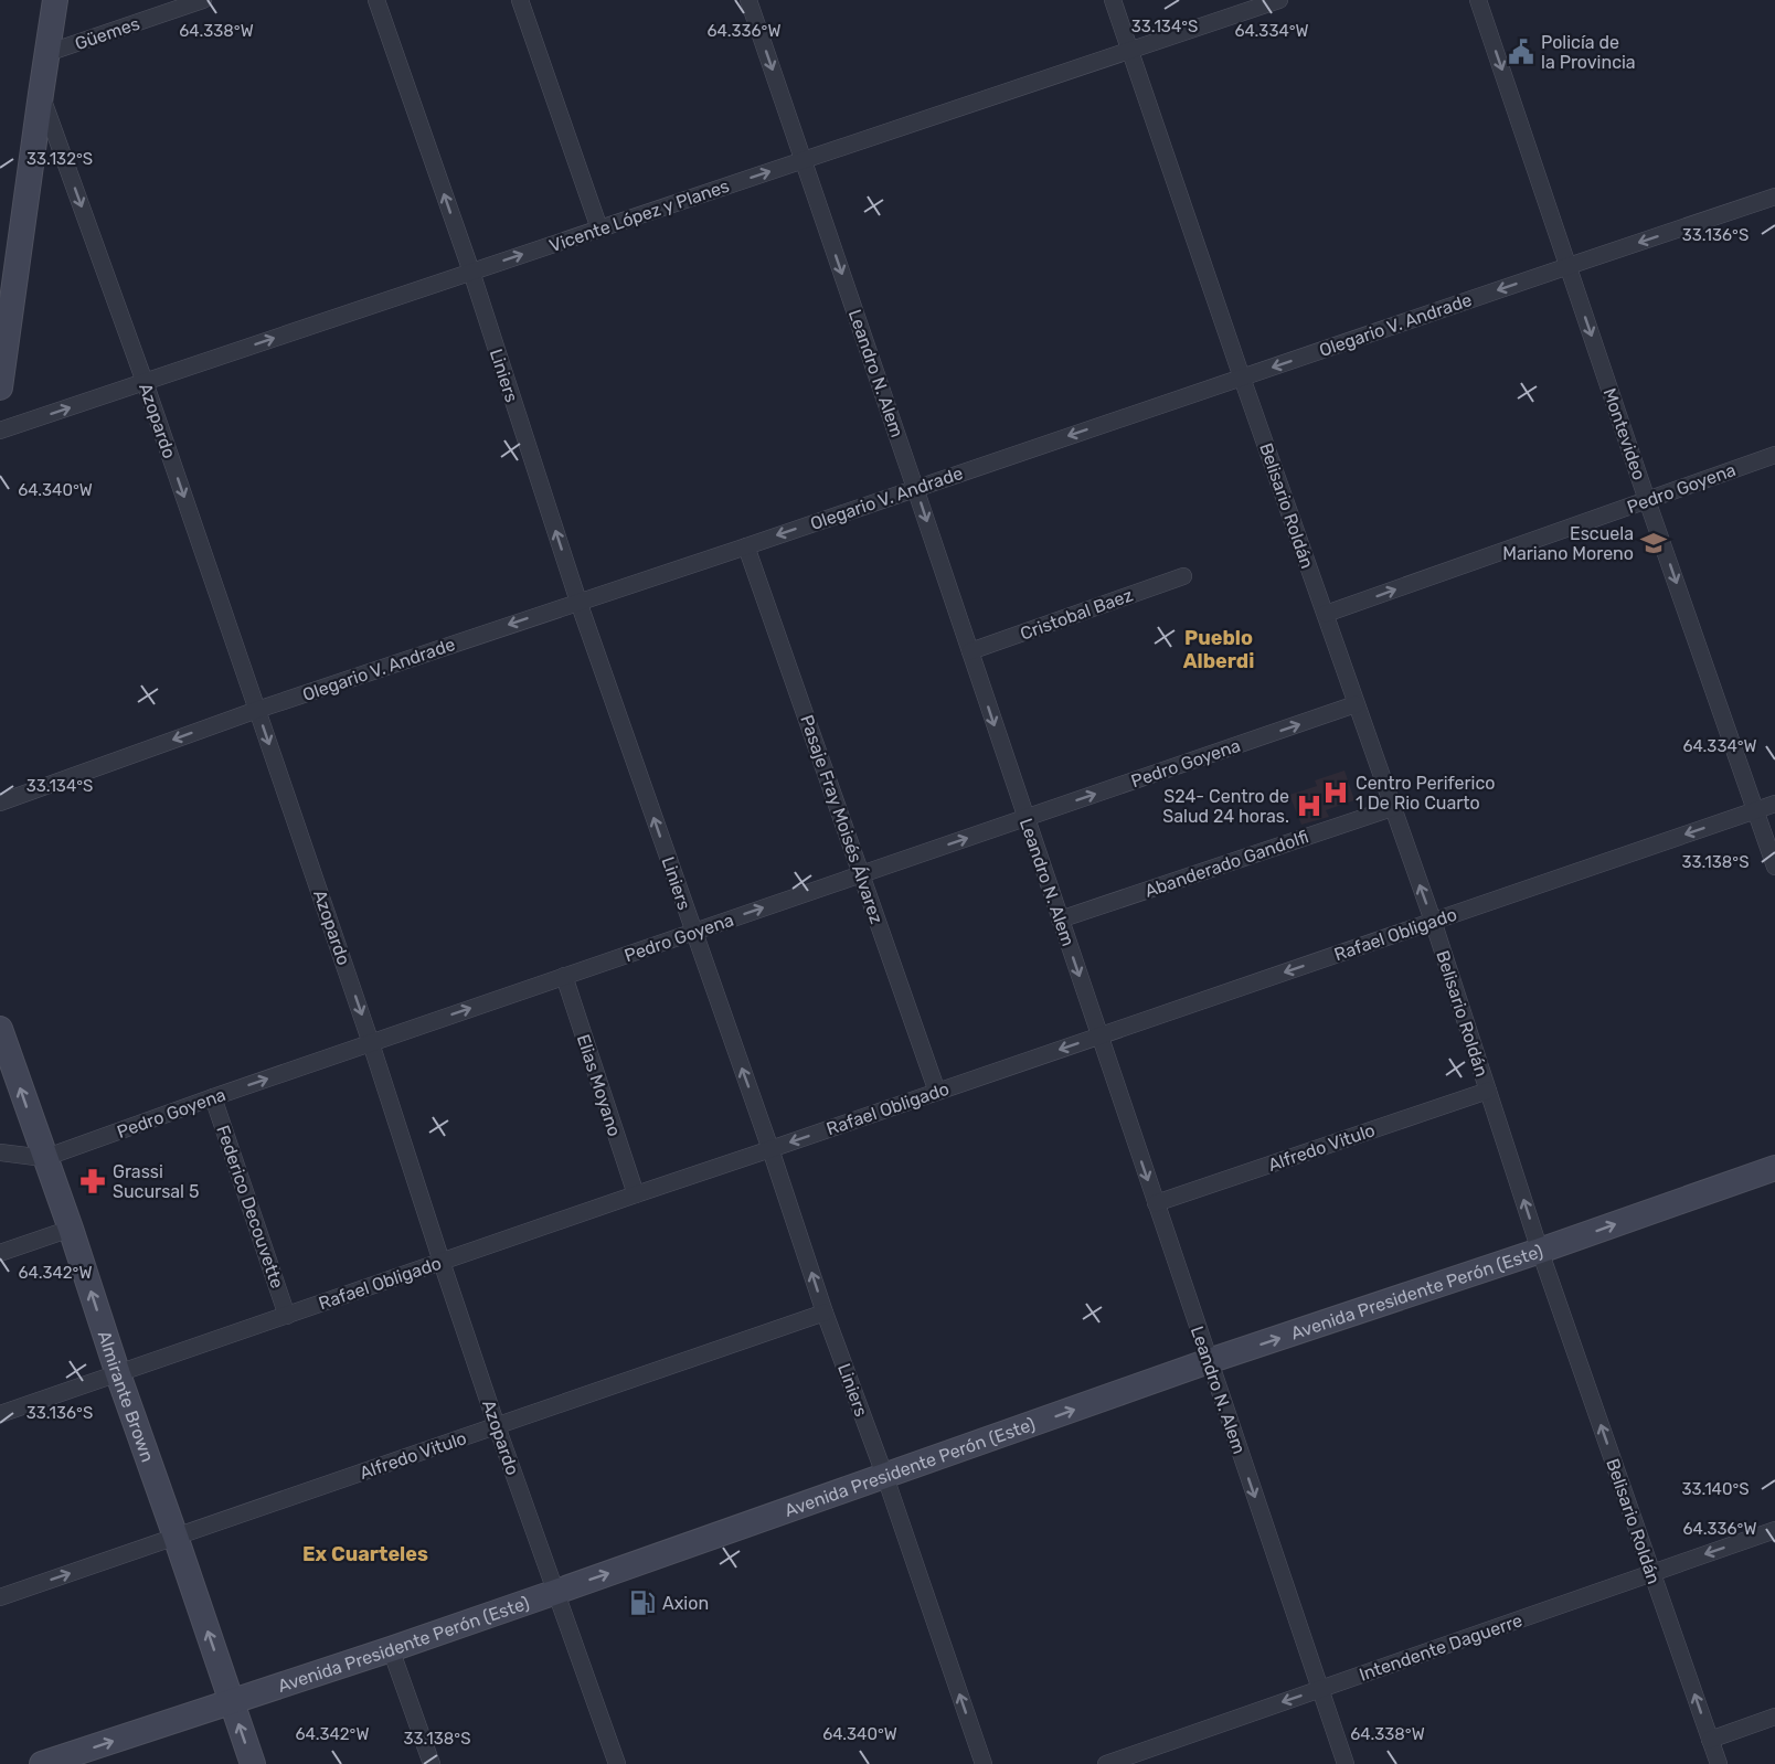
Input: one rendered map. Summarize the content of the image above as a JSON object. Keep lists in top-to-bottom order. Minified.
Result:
{"streets":{"main road":["Avenida Presidente Perón (Este)","Almirante Brown"],"street":["Güemes","Vicente López y Planes","Olegario V. Andrade","Leandro N. Alem","Liniers","Azopardo","Montevideo","Pedro Goyena","Belisario Roldán","Cristobal Baez","Pasaje Fray Moisés Álvarez","Abanderado Gandolfi","Rafael Obligado","Elias Moyano","Alfredo Vitulo","Federico Decouvette","Intendente Daguerre"]},"crossings":[["Vicente López y Planes","Leandro N. Alem"],["Vicente López y Planes","Liniers"],["Vicente López y Planes","Azopardo"],["Vicente López y Planes","Belisario Roldán"],["Olegario V. Andrade","Leandro N. Alem"],["Olegario V. Andrade","Liniers"],["Olegario V. Andrade","Azopardo"],["Olegario V. Andrade","Montevideo"],["Olegario V. Andrade","Belisario Roldán"],["Olegario V. Andrade","Pasaje Fray Moisés Álvarez"],["Leandro N. Alem","Pedro Goyena"],["Leandro N. Alem","Cristobal Baez"],["Leandro N. Alem","Abanderado Gandolfi"],["Leandro N. Alem","Rafael Obligado"],["Leandro N. Alem","Alfredo Vitulo"],["Leandro N. Alem","Avenida Presidente Perón (Este)"],["Leandro N. Alem","Intendente Daguerre"],["Liniers","Pedro Goyena"],["Liniers","Rafael Obligado"],["Liniers","Alfredo Vitulo"],["Liniers","Avenida Presidente Perón (Este)"],["Azopardo","Pedro Goyena"],["Azopardo","Rafael Obligado"],["Azopardo","Alfredo Vitulo"],["Azopardo","Avenida Presidente Perón (Este)"],["Montevideo","Pedro Goyena"],["Montevideo","Rafael Obligado"],["Pedro Goyena","Belisario Roldán"],["Pedro Goyena","Pasaje Fray Moisés Álvarez"],["Pedro Goyena","Elias Moyano"],["Pedro Goyena","Federico Decouvette"],["Pedro Goyena","Almirante Brown"],["Belisario Roldán","Abanderado Gandolfi"],["Belisario Roldán","Rafael Obligado"],["Belisario Roldán","Alfredo Vitulo"],["Belisario Roldán","Avenida Presidente Perón (Este)"],["Belisario Roldán","Intendente Daguerre"],["Pasaje Fray Moisés Álvarez","Rafael Obligado"],["Rafael Obligado","Elias Moyano"],["Rafael Obligado","Federico Decouvette"],["Rafael Obligado","Almirante Brown"],["Alfredo Vitulo","Almirante Brown"],["Avenida Presidente Perón (Este)","Almirante Brown"]],"one_way":["Vicente López y Planes","Olegario V. Andrade","Leandro N. Alem","Liniers","Azopardo","Montevideo","Pedro Goyena","Belisario Roldán","Rafael Obligado","Avenida Presidente Perón (Este)","Almirante Brown","Intendente Daguerre"],"districts":["Pueblo Alberdi","Ex Cuarteles"],"places":{"public building":["Policía de la Provincia"],"school or university":["Escuela Mariano Moreno"],"hospital":["Centro Periferico 1 De Rio Cuarto","S24- Centro de Salud 24 horas."],"pharmacy":["Grassi Sucursal 5"],"fuel station":["Axion"]},"coordinates":["33.134°S","64.338°W","64.336°W","64.334°W","33.132°S","33.136°S","64.340°W","33.138°S","64.342°W","33.140°S"]}
